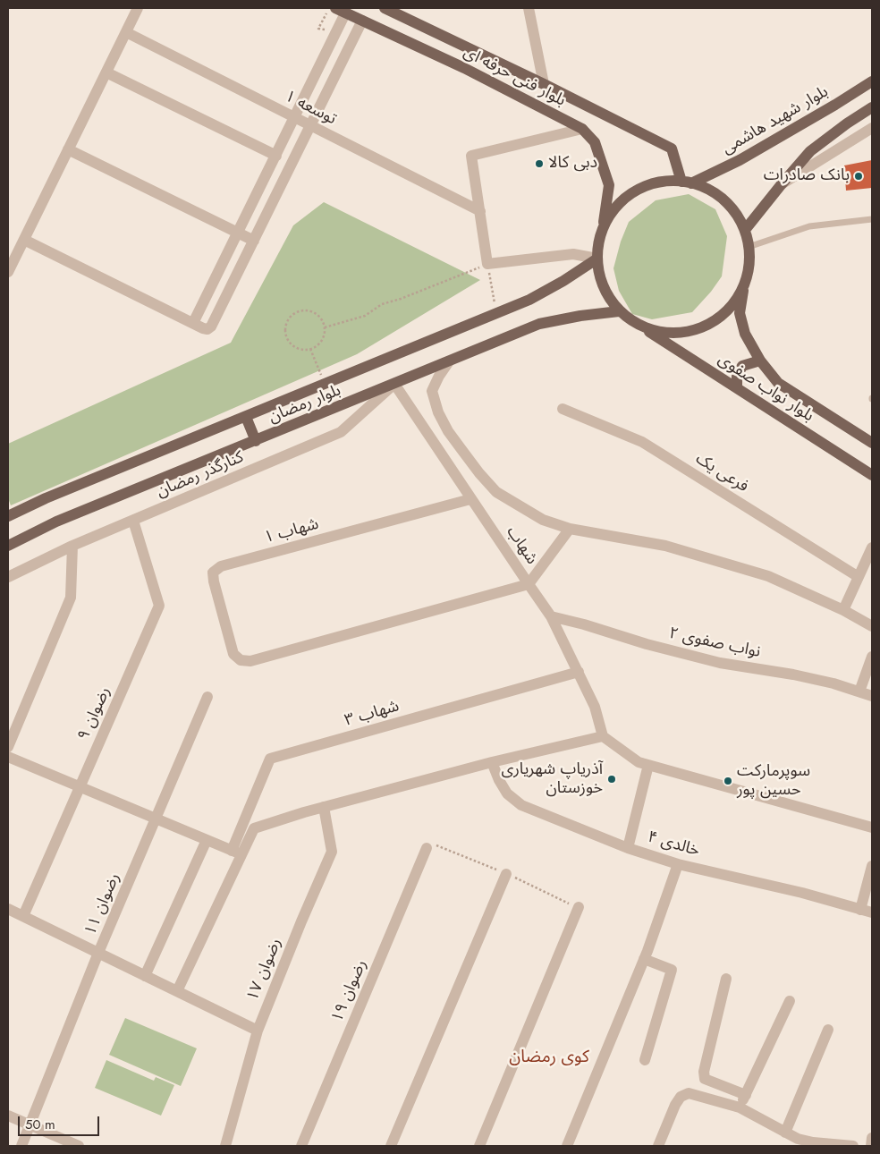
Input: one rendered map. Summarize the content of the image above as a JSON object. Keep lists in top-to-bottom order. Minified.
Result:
{"streets":{"main road":["بلوار فنی حرفه ای","بلوار شهید هاشمی","بلوار نواب صفوی","بلوار رمضان"],"street":["توسعه ۱","فرعی یک","کنارگذر رمضان","شهاب ۱","شهاب","نواب صفوی ۲","رضوان ۹","شهاب ۳","خالدی ۴","رضوان ۱۱","رضوان ۱۷","رضوان ۱۹"]},"crossings":[["بلوار فنی حرفه ای","بلوار شهید هاشمی"],["بلوار فنی حرفه ای","بلوار نواب صفوی"],["بلوار فنی حرفه ای","بلوار رمضان"],["بلوار شهید هاشمی","بلوار نواب صفوی"],["بلوار شهید هاشمی","بلوار رمضان"],["بلوار نواب صفوی","بلوار رمضان"],["بلوار رمضان","کنارگذر رمضان"],["بلوار رمضان","شهاب"],["کنارگذر رمضان","شهاب"],["کنارگذر رمضان","رضوان ۹"],["شهاب ۱","شهاب"],["شهاب","نواب صفوی ۲"],["شهاب","شهاب ۳"]],"districts":["کوی رمضان"],"places":["دبی کالا","بانک صادرات","آذریاپ شهریاری خوزستان","سوپرمارکت حسین پور"],"scale_bar":"50 m"}
